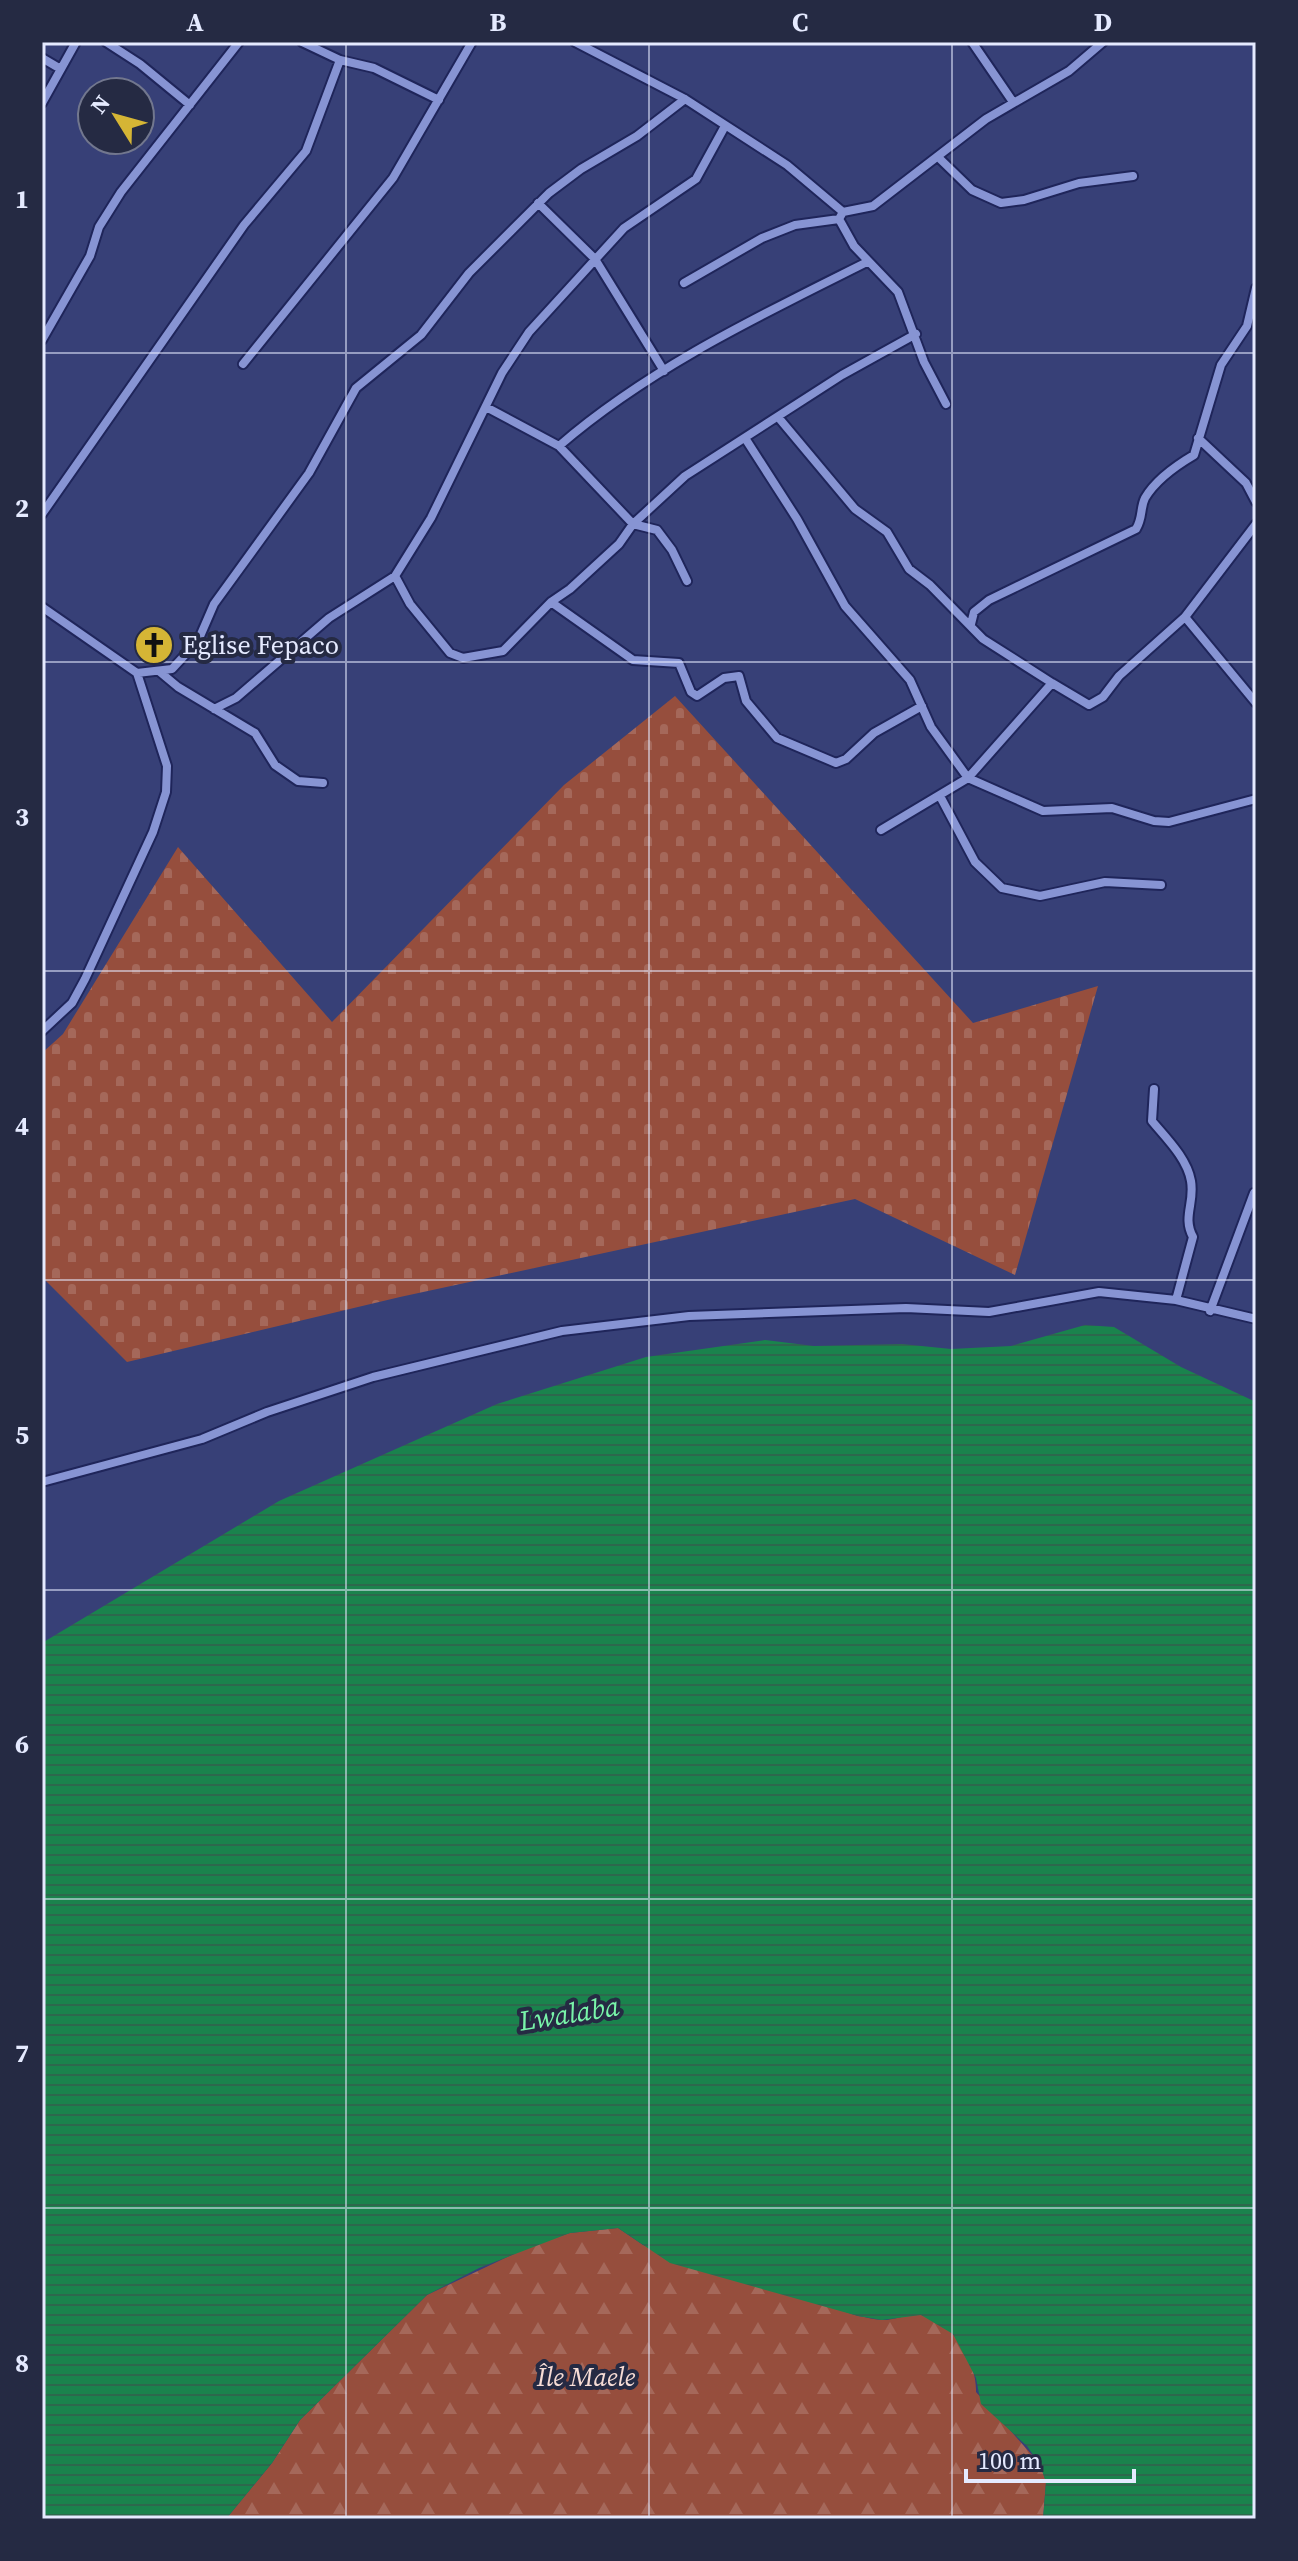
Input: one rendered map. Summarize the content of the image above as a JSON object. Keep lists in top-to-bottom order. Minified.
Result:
{"water":["Lwalaba"],"parks":["Île Maele"],"places":{"church":["Eglise Fepaco"]},"scale_bar":"100 m","north":"top left","grid":{"columns":["A","B","C","D"],"rows":["1","2","3","4","5","6","7","8"]}}
